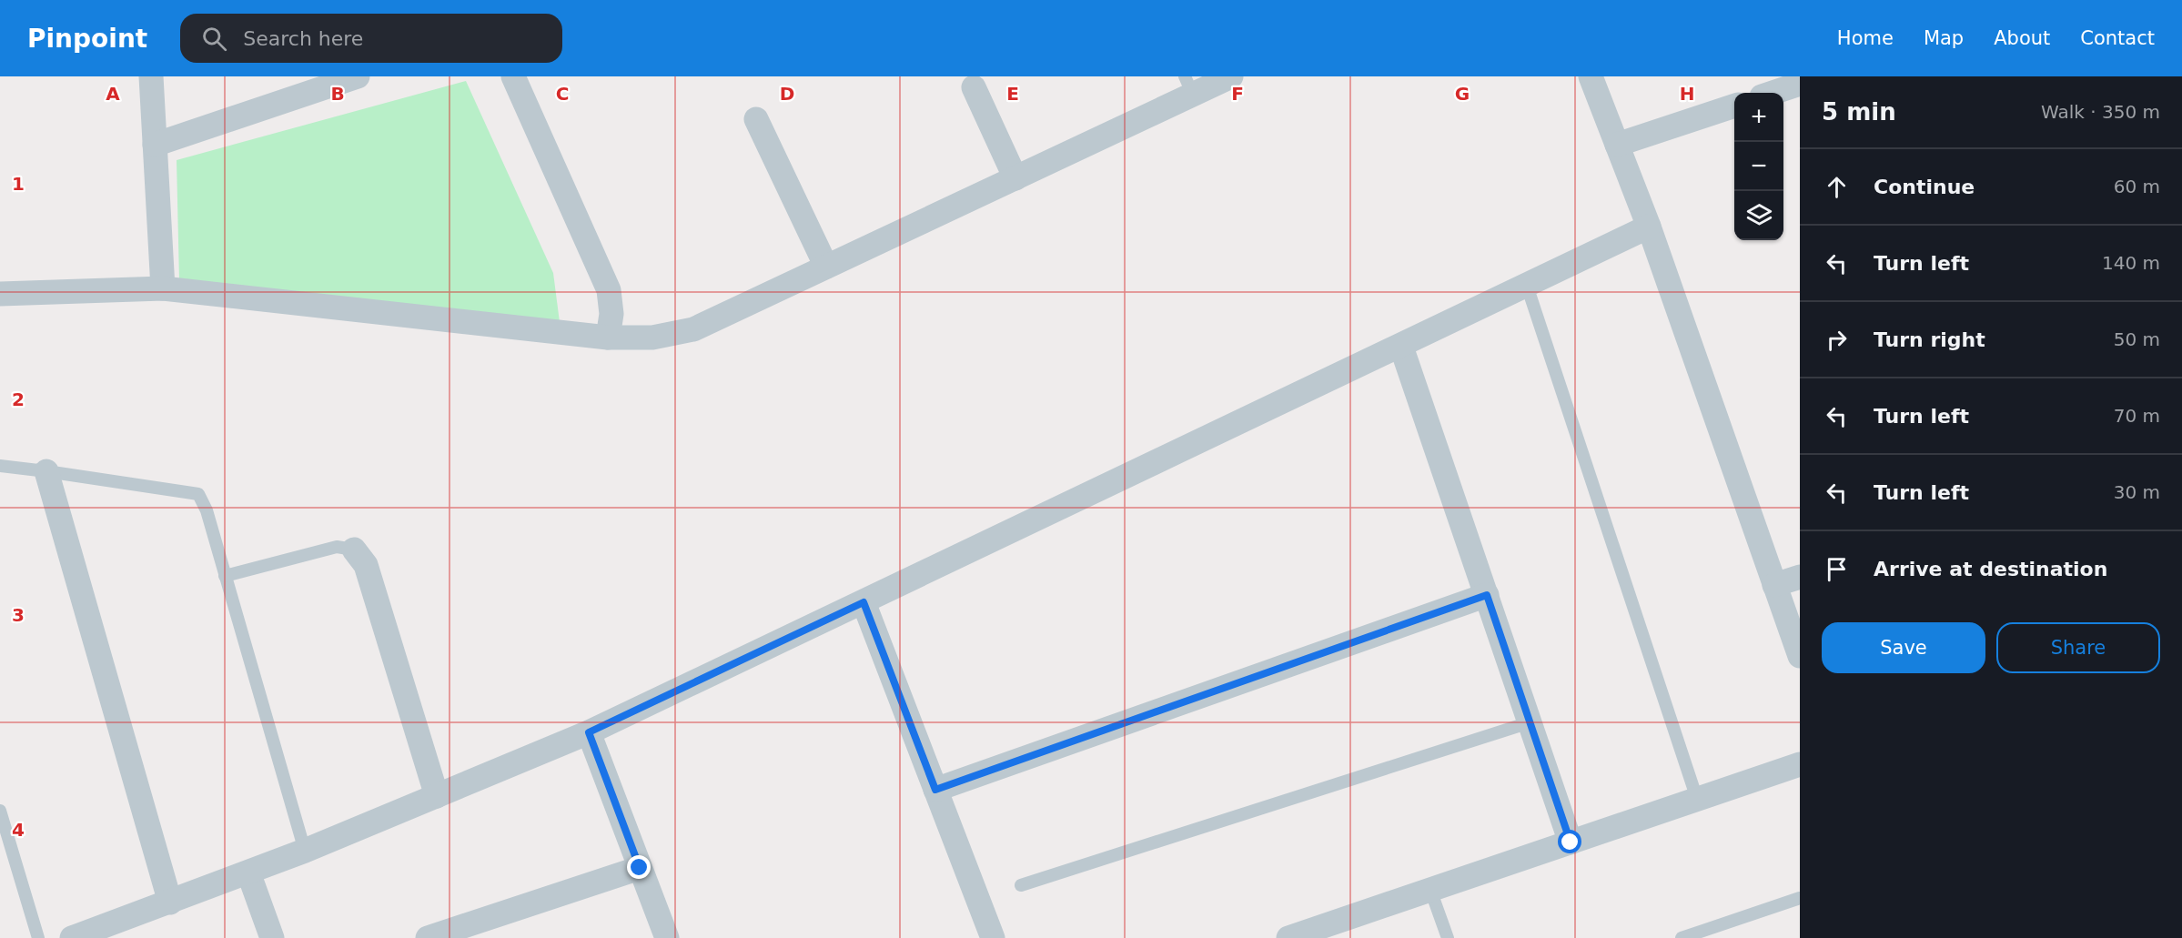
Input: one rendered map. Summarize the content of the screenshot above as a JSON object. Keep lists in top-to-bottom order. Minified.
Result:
{"page":{"header":"Pinpoint","search":"Search here","nav":["Home","Map","About","Contact"],"heading":["5 min","Walk · 350 m"],"map_buttons":["+","−"],"list":[["Continue","60 m"],["Turn left","140 m"],["Turn right","50 m"],["Turn left","70 m"],["Turn left","30 m"],"Arrive at destination"],"buttons":["Save","Share"]},"grid":{"columns":["A","B","C","D","E","F","G","H"],"rows":["1","2","3","4"]}}
